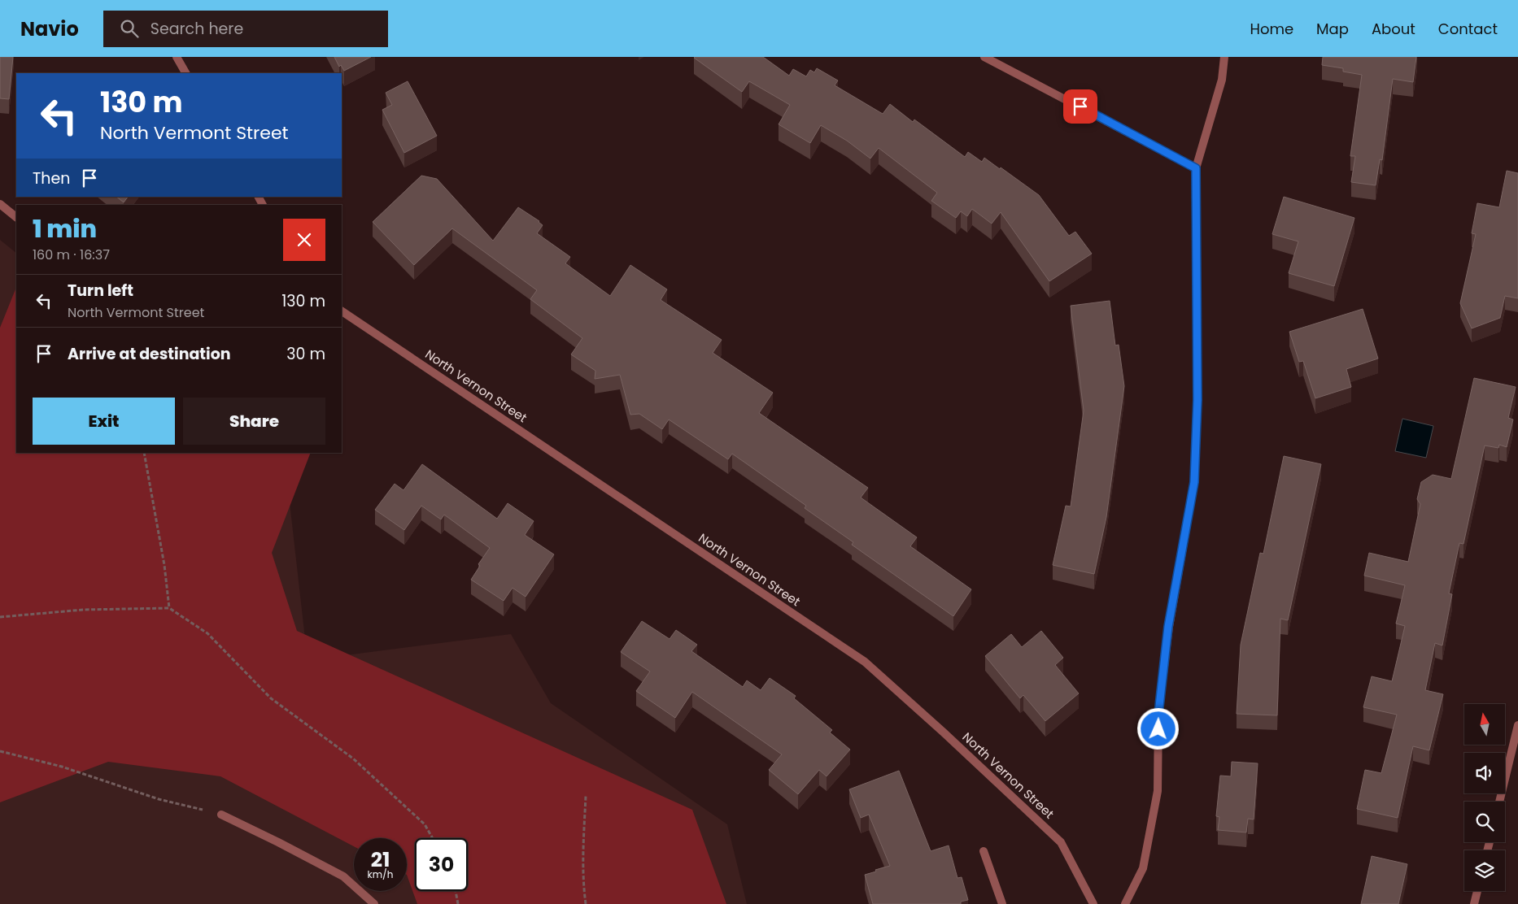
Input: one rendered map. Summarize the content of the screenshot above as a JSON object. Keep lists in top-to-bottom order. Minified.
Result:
{"streets":{"street":["North Vernon Street"]},"north":"top","page":{"header":"Navio","search":"Search here","nav":["Home","Map","About","Contact"],"turn":["130 m","North Vermont Street"],"then":"Then","heading":["1 min","160 m · 16:37"],"list":[{"name":"Turn left","note":"North Vermont Street","value":"130 m"},{"name":"Arrive at destination","value":"30 m"}],"buttons":["Exit","Share"],"speed":"21 km/h","limit":"30"}}
